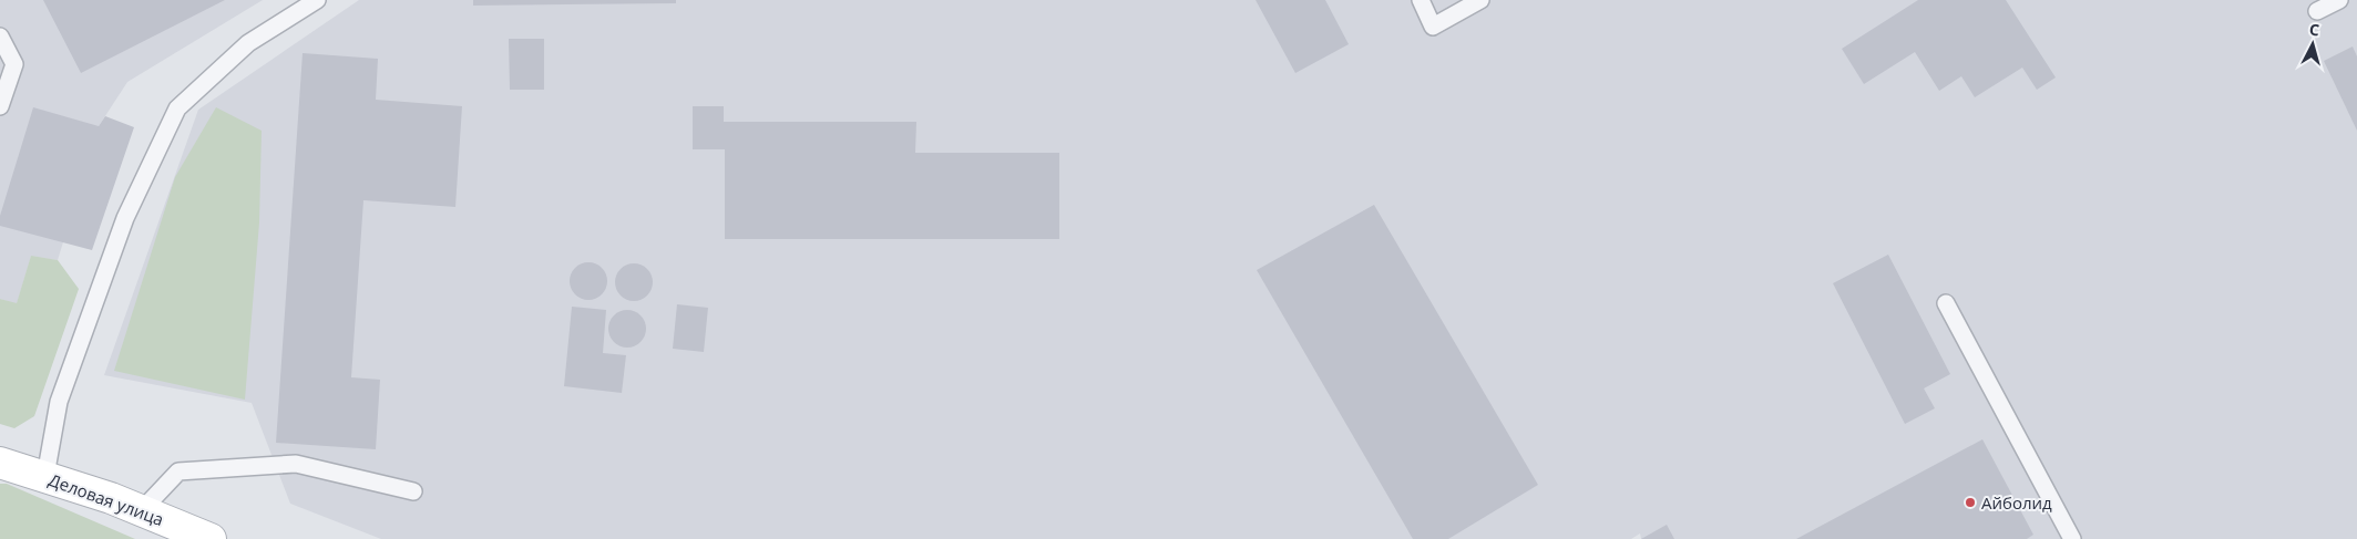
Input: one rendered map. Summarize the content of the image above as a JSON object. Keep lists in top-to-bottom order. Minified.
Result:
{"streets":{"street":["Деловая улица"]},"places":["Айболид"],"north":"top"}
